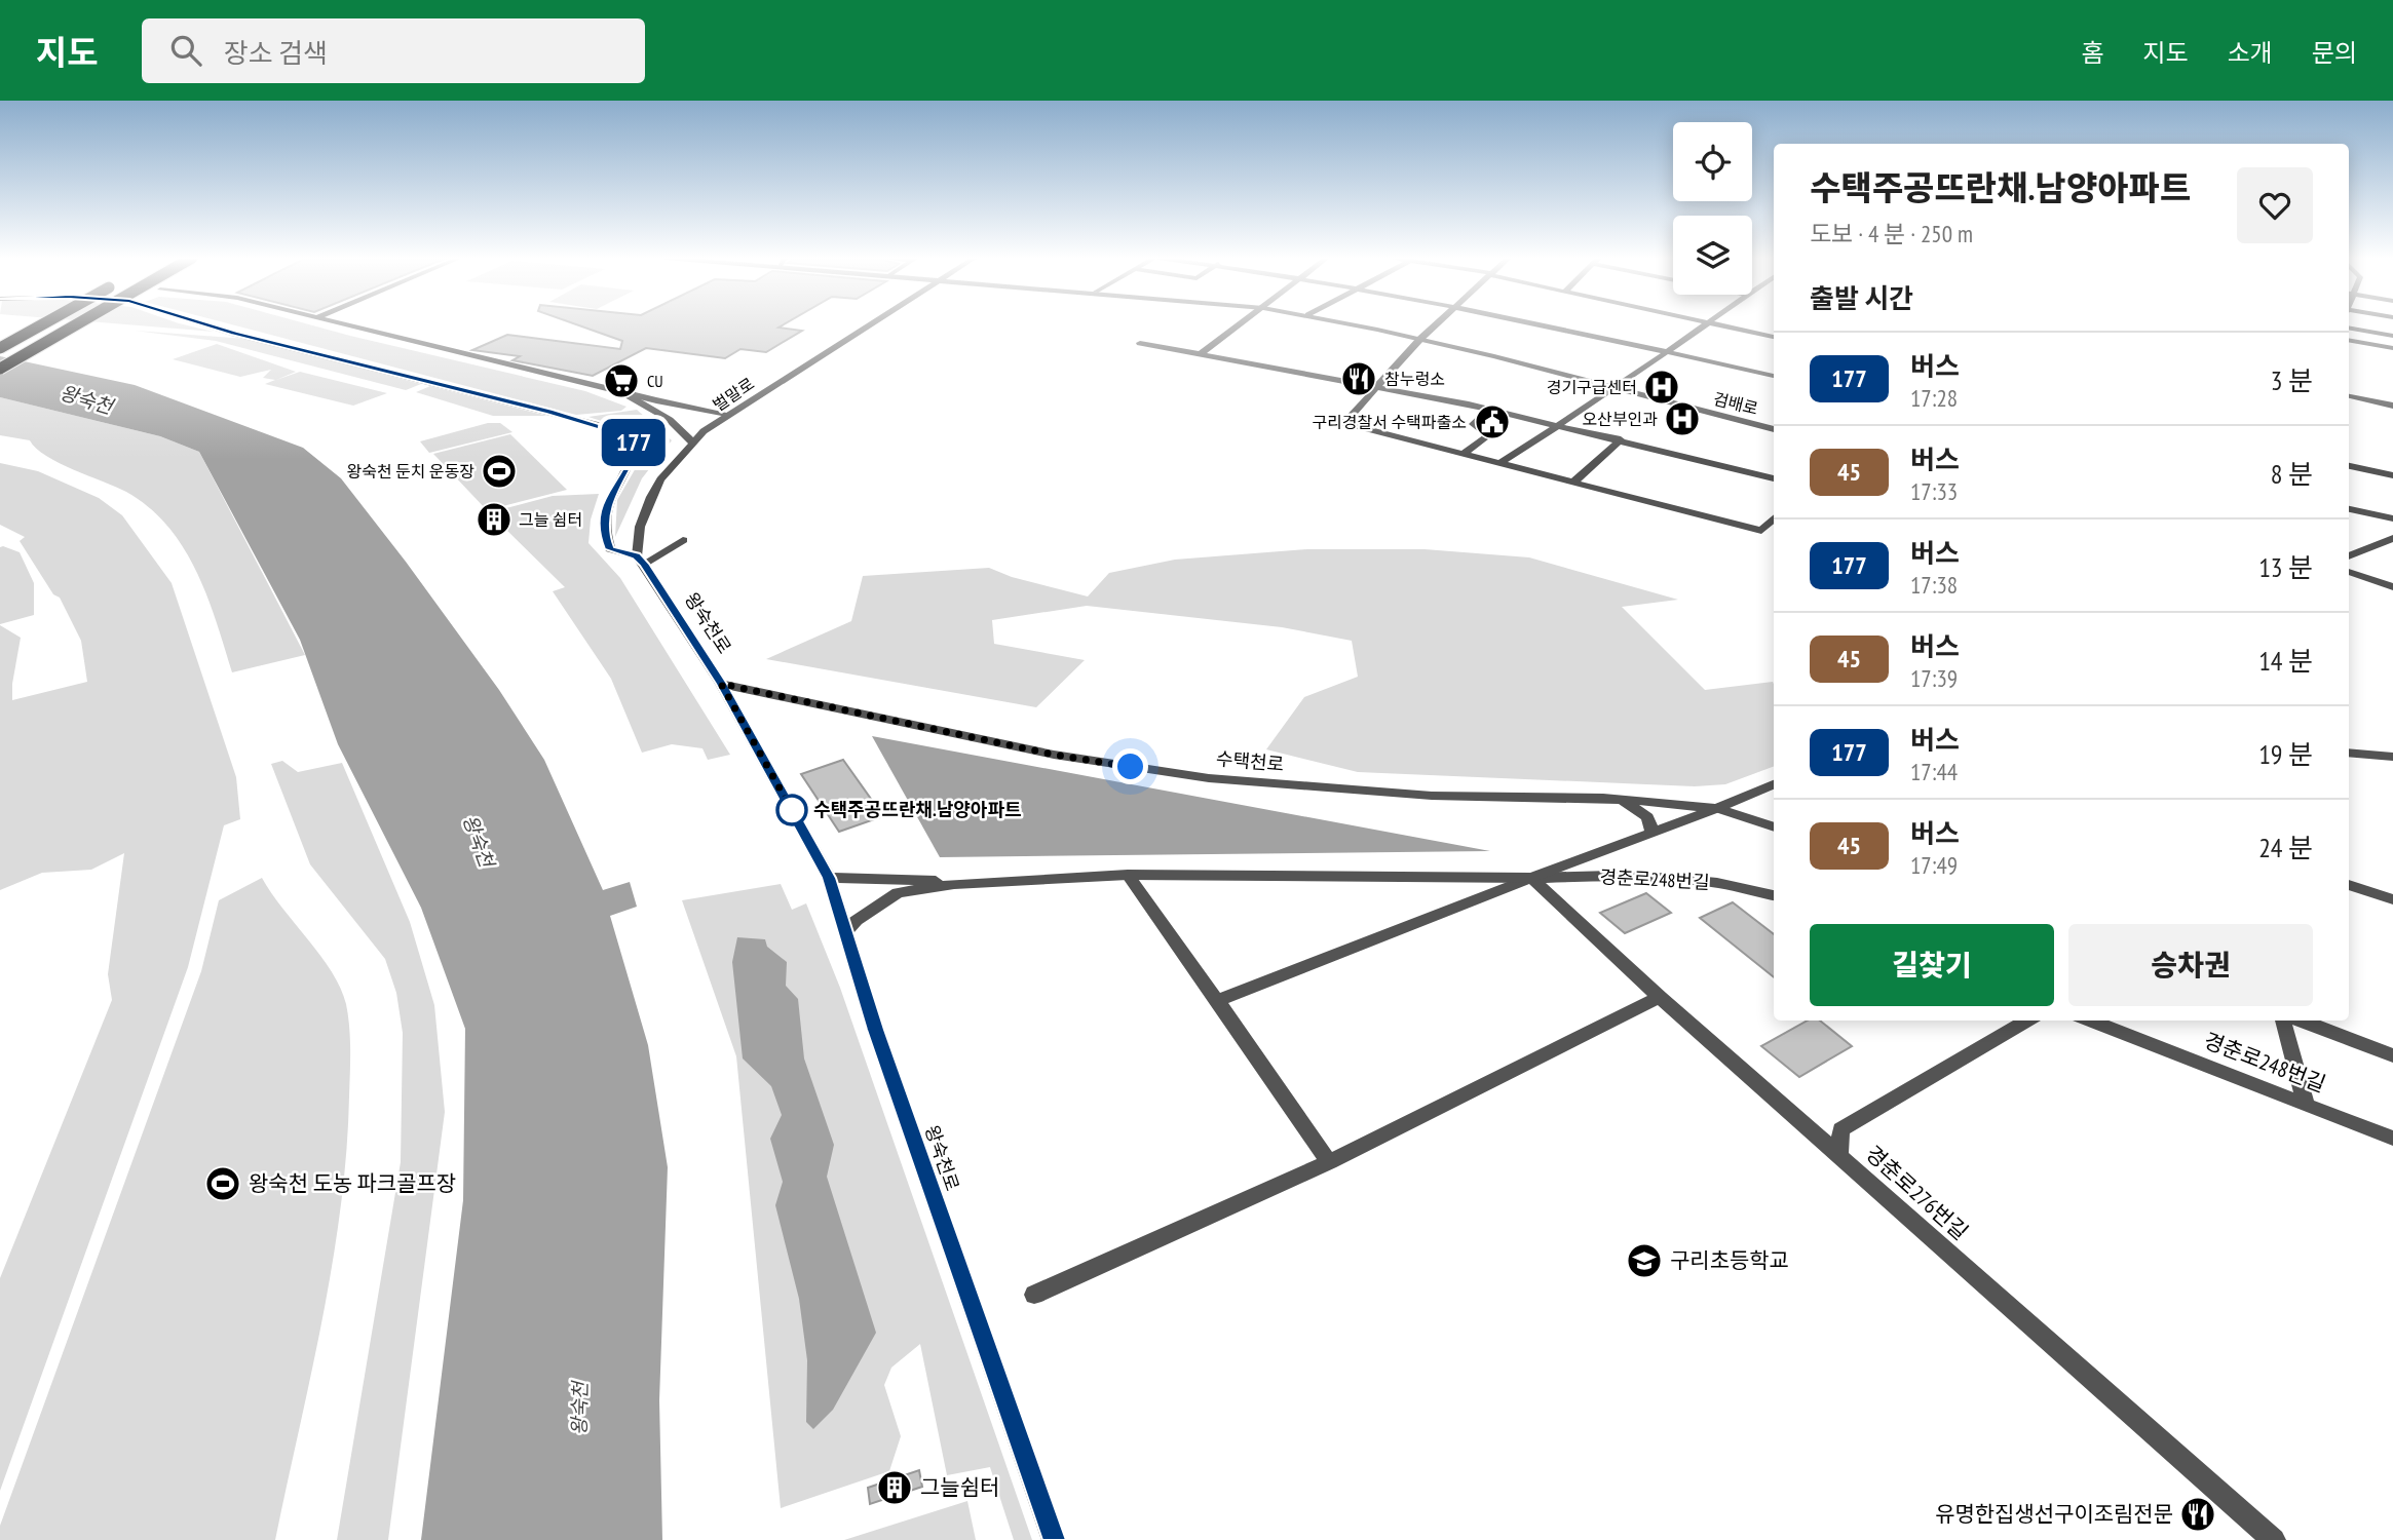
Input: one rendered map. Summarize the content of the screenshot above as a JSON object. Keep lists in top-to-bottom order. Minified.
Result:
{"streets":{"street":["벌말로","검배로","왕숙천로","수택천로","경춘로248번길","경춘로276번길"]},"crossings":[["벌말로","왕숙천로"],["왕숙천로","수택천로"],["경춘로248번길","경춘로276번길"]],"water":["왕숙천"],"places":{"restaurant":["참누렁소","유명한집생선구이조림전문"],"supermarket":["CU"],"hospital":["경기구급센터","오산부인과"],"public building":["구리경찰서 수택파출소"],"sports":["왕숙천 둔치 운동장","왕숙천 도농 파크골프장"],"building":["그늘 쉼터","그늘쉼터"],"other":["수택주공뜨란채.남양아파트"],"school or university":["구리초등학교"]},"lines":["bus line 177"],"page":{"header":"지도","search":"장소 검색","nav":["홈","지도","소개","문의"],"on_map":"177","heading":[["수택주공뜨란채.남양아파트","도보 · 4 분 · 250 m"],"출발 시간"],"list":[{"mark":"177","name":"버스","note":"17:28","value":"3 분"},{"mark":"45","name":"버스","note":"17:33","value":"8 분"},{"mark":"177","name":"버스","note":"17:38","value":"13 분"},{"mark":"45","name":"버스","note":"17:39","value":"14 분"},{"mark":"177","name":"버스","note":"17:44","value":"19 분"},{"mark":"45","name":"버스","note":"17:49","value":"24 분"}],"buttons":["길찾기","승차권"]}}
